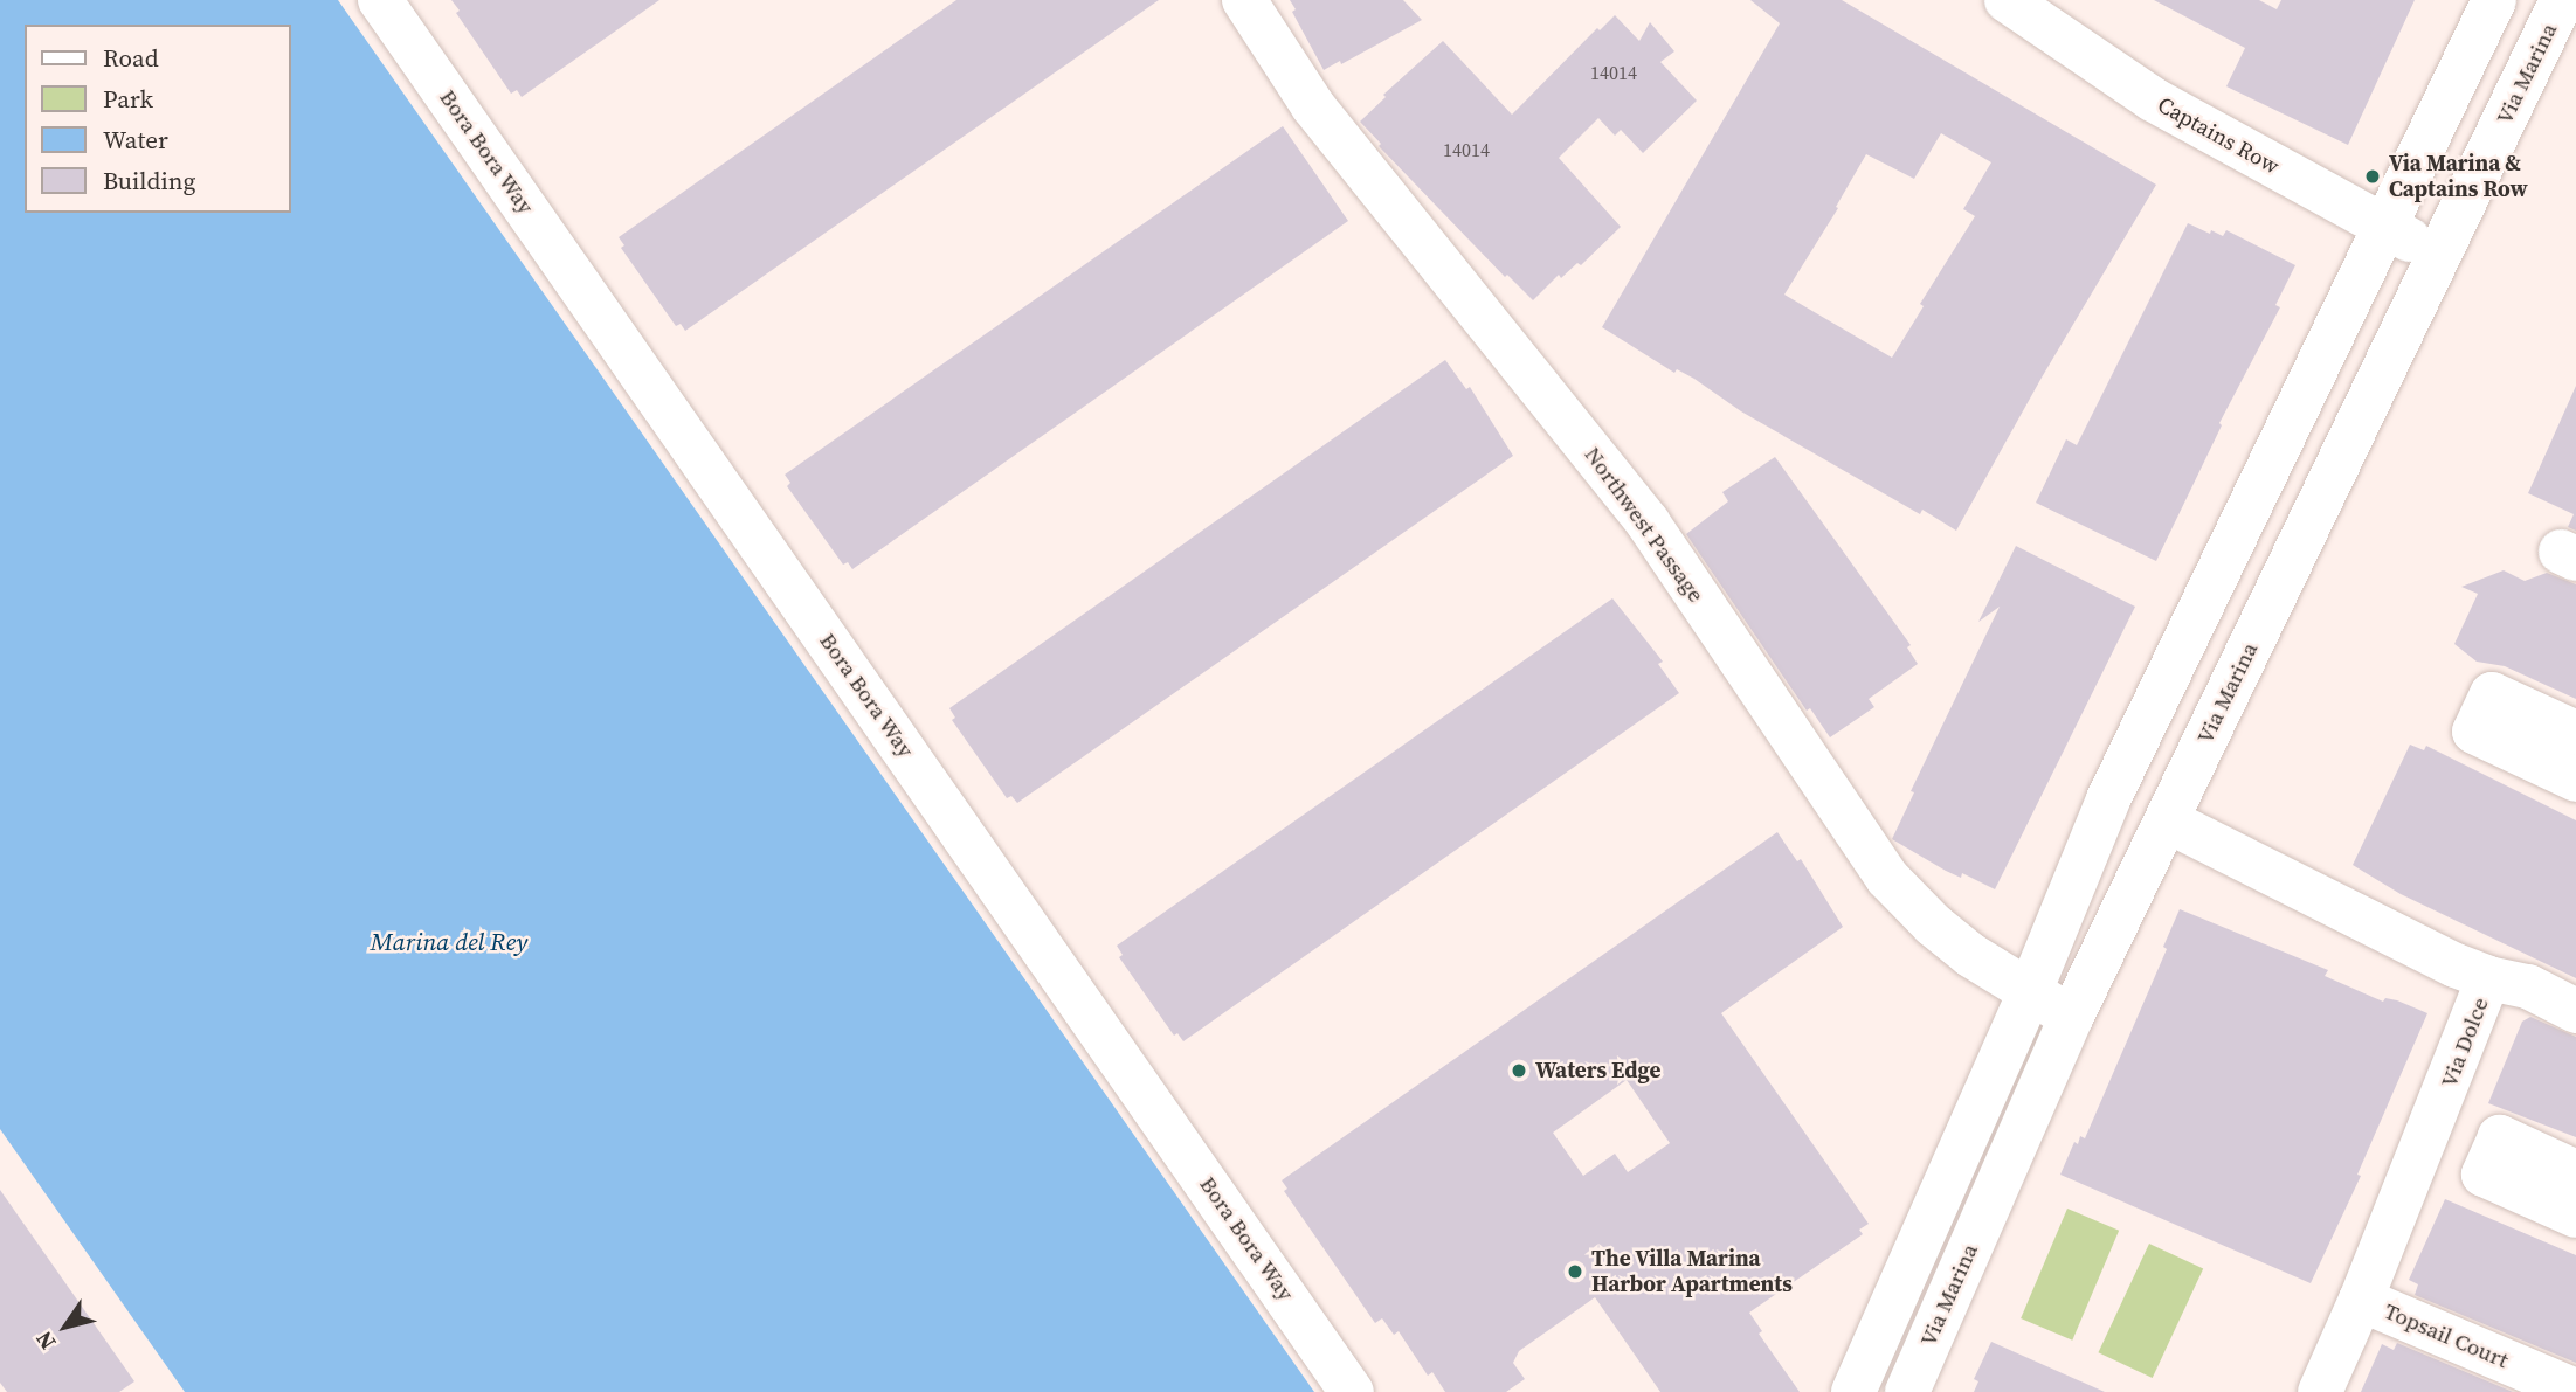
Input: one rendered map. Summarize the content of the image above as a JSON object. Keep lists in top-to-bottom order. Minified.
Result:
{"streets":{"street":["Via Marina","Captains Row","Bora Bora Way","Northwest Passage","Via Dolce","Topsail Court"]},"crossings":[["Via Marina","Captains Row"],["Via Marina","Northwest Passage"],["Via Marina","Via Dolce"],["Via Dolce","Topsail Court"]],"water":["Marina del Rey"],"places":["Via Marina & Captains Row","Waters Edge","The Villa Marina Harbor Apartments"],"house_numbers":["14014","14014"],"legend":["Road","Park","Water","Building"],"north":"bottom left"}
